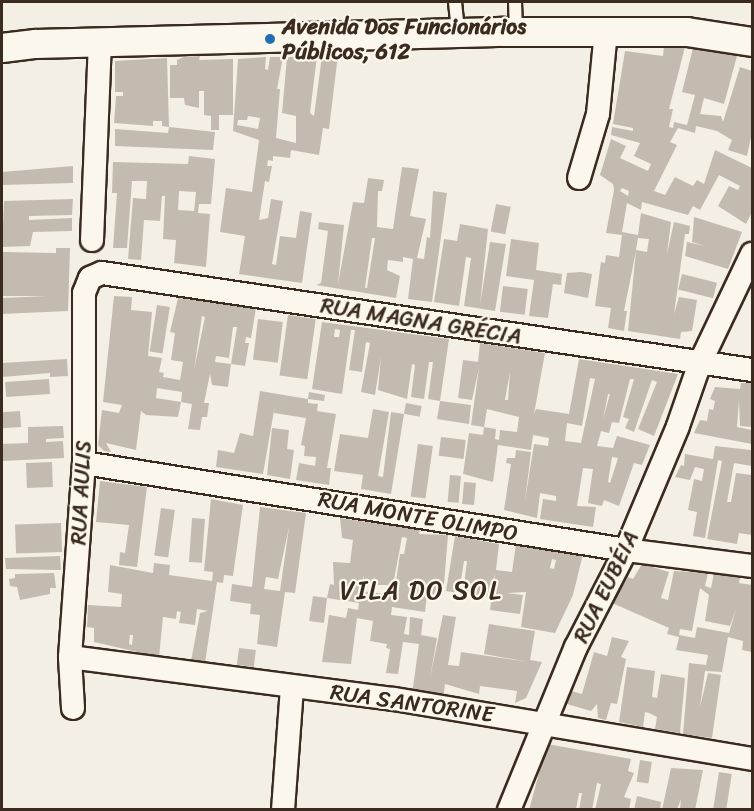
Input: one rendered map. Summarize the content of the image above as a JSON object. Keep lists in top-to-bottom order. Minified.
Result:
{"streets":{"street":["RUA MAGNA GRÉCIA","RUA AULIS","RUA MONTE OLIMPO","RUA EUBÉIA","RUA SANTORINE"]},"crossings":[["RUA MAGNA GRÉCIA","RUA AULIS"],["RUA MAGNA GRÉCIA","RUA EUBÉIA"],["RUA AULIS","RUA MONTE OLIMPO"],["RUA AULIS","RUA SANTORINE"],["RUA MONTE OLIMPO","RUA EUBÉIA"],["RUA EUBÉIA","RUA SANTORINE"]],"districts":["VILA DO SOL"],"places":["Avenida Dos Funcionários Públicos, 612"]}
